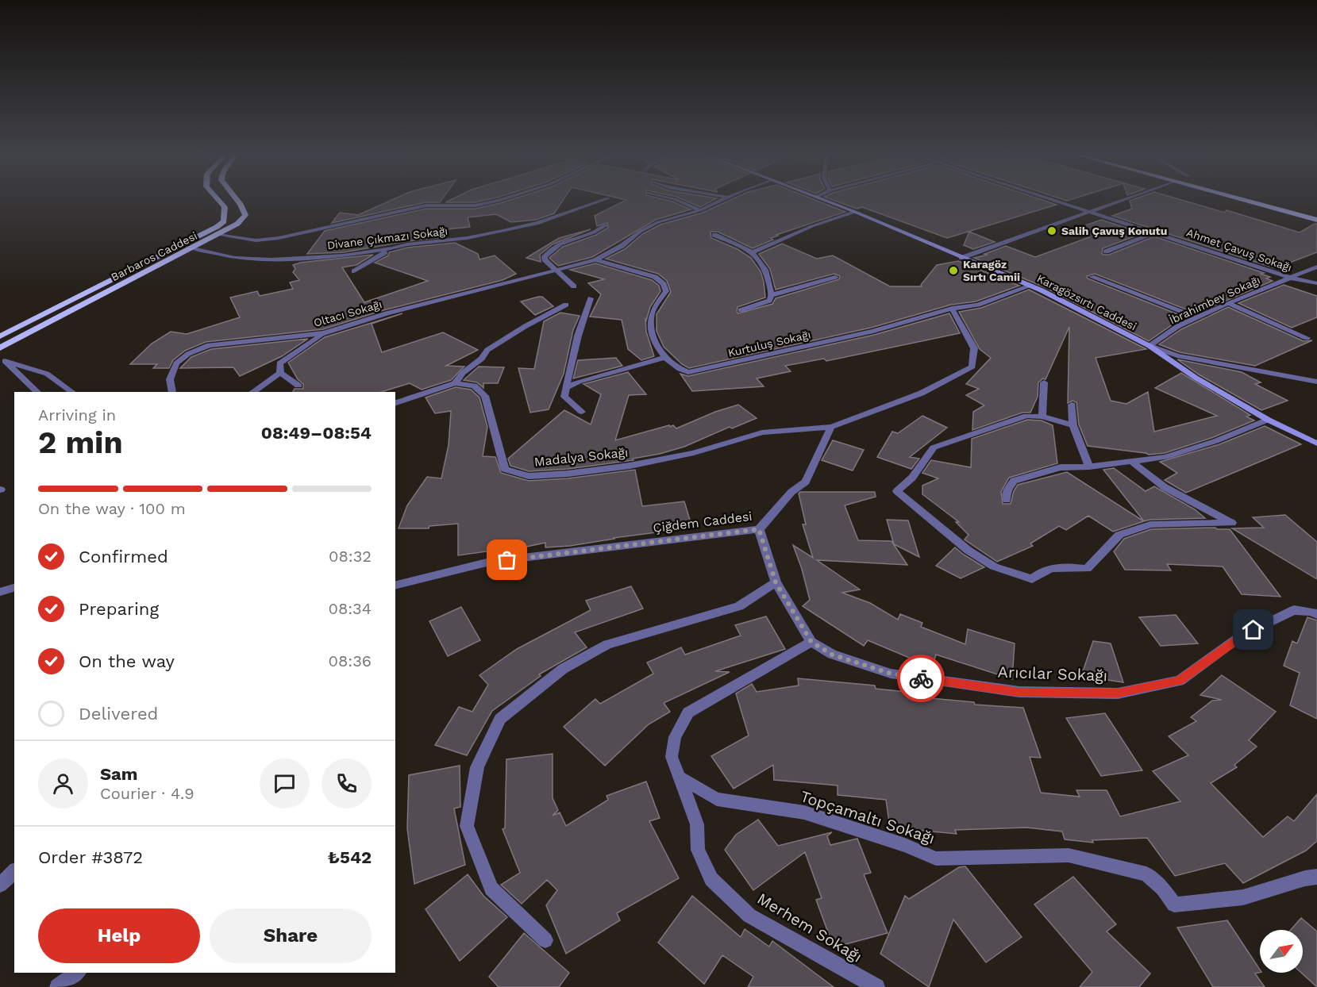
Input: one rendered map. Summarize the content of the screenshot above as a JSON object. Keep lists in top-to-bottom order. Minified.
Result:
{"streets":{"main road":["Barbaros Caddesi"],"street":["Divane Çıkmazı Sokağı","Ahmet Çavuş Sokağı","İbrahimbey Sokağı","Karagözsırtı Caddesi","Oltacı Sokağı","Kurtuluş Sokağı","Madalya Sokağı","Çiğdem Caddesi","Arıcılar Sokağı","Topçamaltı Sokağı","Merhem Sokağı"]},"crossings":[["Divane Çıkmazı Sokağı","Barbaros Caddesi"],["Ahmet Çavuş Sokağı","İbrahimbey Sokağı"],["İbrahimbey Sokağı","Karagözsırtı Caddesi"],["Karagözsırtı Caddesi","Kurtuluş Sokağı"],["Madalya Sokağı","Çiğdem Caddesi"],["Çiğdem Caddesi","Arıcılar Sokağı"],["Arıcılar Sokağı","Merhem Sokağı"],["Topçamaltı Sokağı","Merhem Sokağı"]],"places":["Salih Çavuş Konutu","Karagöz Sırtı Camii"],"north":"top right","page":{"heading":["2 min","Arriving in","08:49–08:54"],"panel":["Sam","Courier · 4.9","Order #3872","₺542"],"bar":"On the way · 100 m","list":[["Confirmed","08:32"],["Preparing","08:34"],["On the way","08:36"],"Delivered"],"buttons":["Help","Share"]}}
